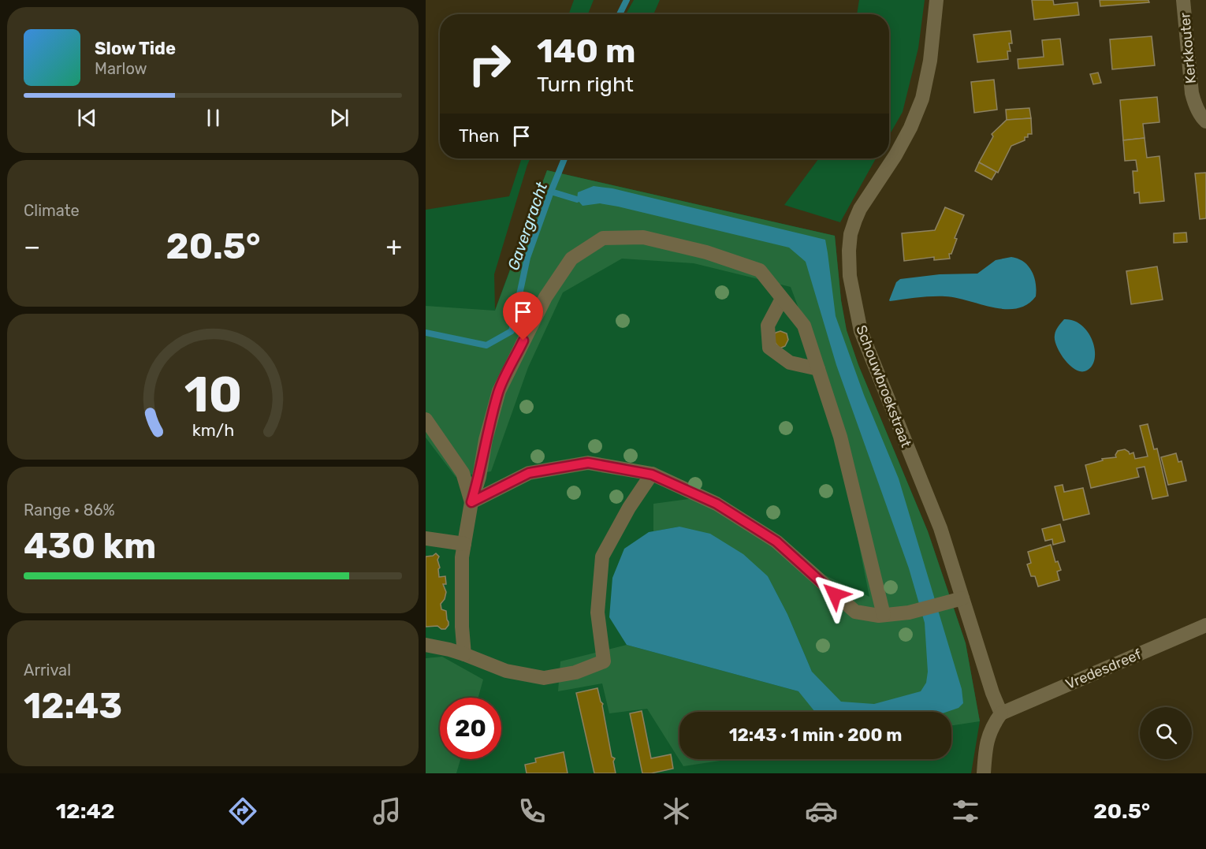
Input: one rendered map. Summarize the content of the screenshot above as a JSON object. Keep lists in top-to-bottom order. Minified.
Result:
{"streets":{"street":["Kerkkouter","Schouwbroekstraat","Vredesdreef"]},"crossings":[["Schouwbroekstraat","Vredesdreef"]],"water":["Gavergracht"],"page":{"turn":["140 m","Turn right"],"song":["Slow Tide","Marlow"],"then":"Then","tile":["Climate",["Range · 86%","430 km"],["Arrival","12:43"]],"heat":["−","20.5°","+"],"limit":"20","trip":"12:43 · 1 min · 200 m","tabs":["12:42","20.5°"],"gauge":["10","km/h"]}}
